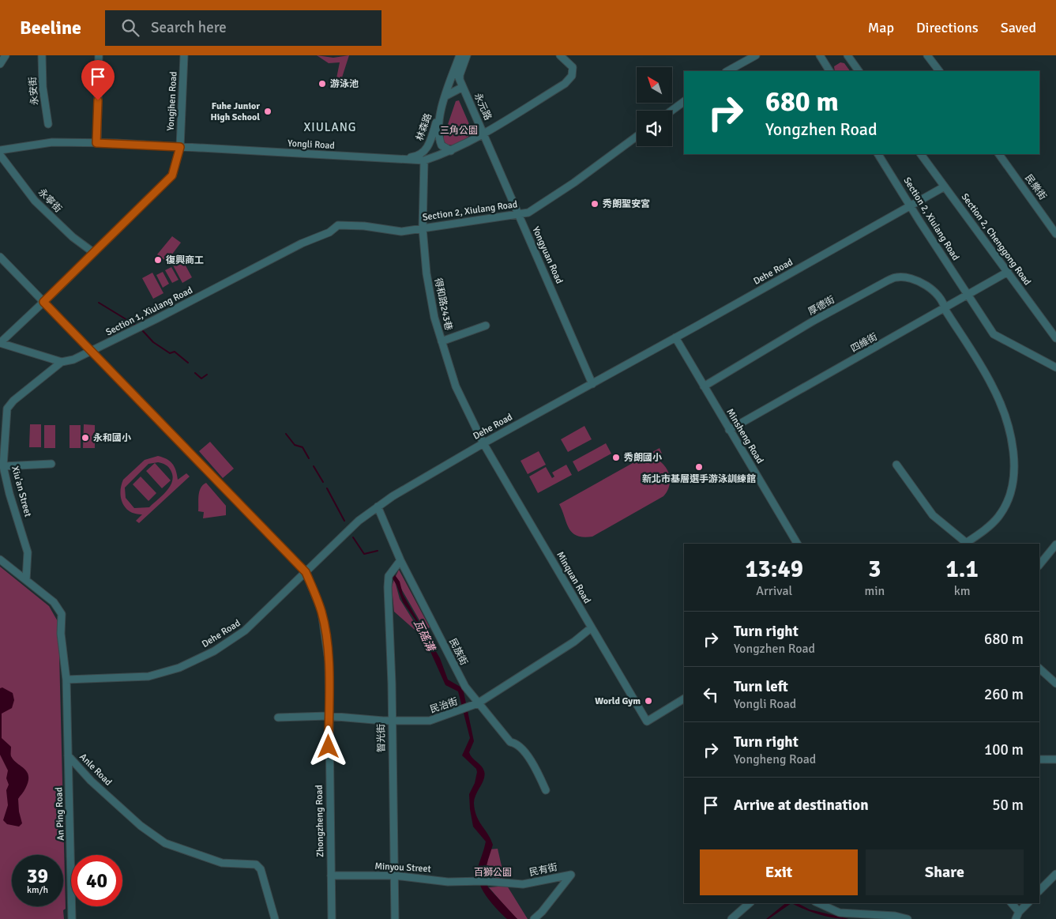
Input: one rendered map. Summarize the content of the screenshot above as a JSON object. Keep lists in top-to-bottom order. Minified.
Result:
{"streets":{"street":["永安街","Yongjhen Road","永元路","林森路","Yongli Road","民樂街","永寧街","Section 2, Xiulang Road","Section 2, Chenggong Road","Yongyuan Road","Dehe Road","得和路243巷","厚德街","Section 1, Xiulang Road","四維街","Minsheng Road","Xiu'an Street","Minquan Road","民族街","民治街","智光街","Anle Road","An Ping Road","Zhongzheng Road","Minyou Street","民有街"]},"crossings":[["Yongjhen Road","Yongli Road"],["Yongjhen Road","永寧街"],["Yongjhen Road","Zhongzheng Road"],["永元路","Yongli Road"],["永元路","Yongyuan Road"],["林森路","Yongli Road"],["Yongli Road","Yongyuan Road"],["Yongli Road","得和路243巷"],["Section 2, Xiulang Road","Yongyuan Road"],["Section 2, Xiulang Road","Dehe Road"],["Section 2, Xiulang Road","得和路243巷"],["Section 2, Xiulang Road","Section 1, Xiulang Road"],["Section 2, Xiulang Road","四維街"],["Section 2, Chenggong Road","Dehe Road"],["Section 2, Chenggong Road","四維街"],["Yongyuan Road","Dehe Road"],["Dehe Road","得和路243巷"],["Dehe Road","Minsheng Road"],["Dehe Road","Minquan Road"],["Dehe Road","民族街"],["Dehe Road","Anle Road"],["Dehe Road","Zhongzheng Road"],["得和路243巷","Minquan Road"],["厚德街","四維街"],["厚德街","Minsheng Road"],["Section 1, Xiulang Road","Xiu'an Street"],["Section 1, Xiulang Road","Zhongzheng Road"],["四維街","Minsheng Road"],["Xiu'an Street","Anle Road"],["Minquan Road","民治街"],["民族街","民治街"],["民族街","智光街"],["民治街","智光街"],["民治街","Zhongzheng Road"],["智光街","Minyou Street"],["Anle Road","An Ping Road"],["Zhongzheng Road","Minyou Street"],["Minyou Street","民有街"]],"districts":["XIULANG"],"water":["瓦磘溝"],"parks":["三角公園","百獅公園"],"places":["游泳池","Fuhe Junior High School","秀朗聖安宮","復興商工","永和國小","秀朗國小","新北市基層選手游泳訓練館","World Gym"],"north":"top left","page":{"header":"Beeline","search":"Search here","nav":["Map","Directions","Saved"],"turn":["680 m","Yongzhen Road"],"eta":["13:49","Arrival","3","min","1.1","km"],"list":[{"name":"Turn right","note":"Yongzhen Road","value":"680 m"},{"name":"Turn left","note":"Yongli Road","value":"260 m"},{"name":"Turn right","note":"Yongheng Road","value":"100 m"},{"name":"Arrive at destination","value":"50 m"}],"buttons":["Exit","Share"],"speed":"39 km/h","limit":"40"}}
